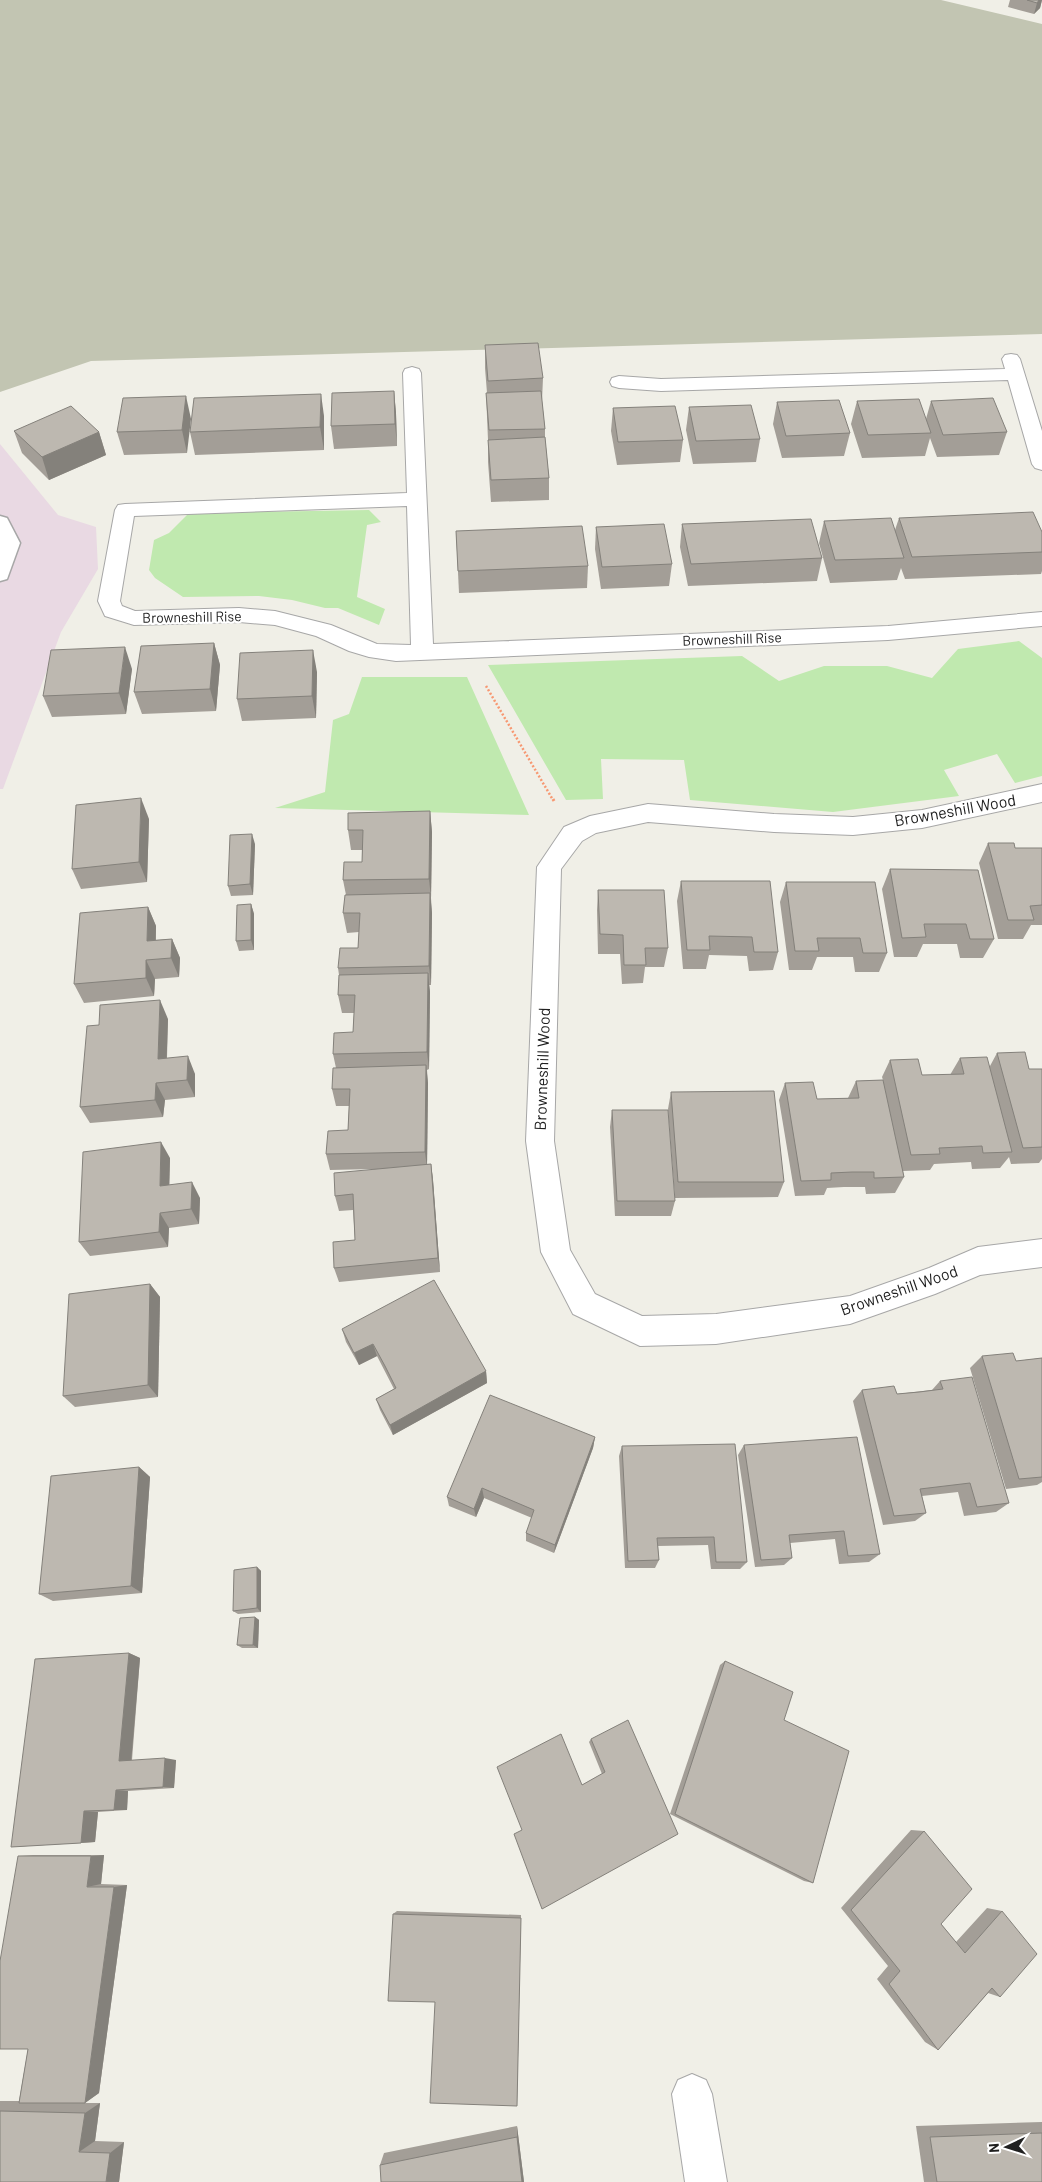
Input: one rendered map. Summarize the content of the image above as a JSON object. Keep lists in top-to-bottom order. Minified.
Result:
{"streets":{"street":["Browneshill Rise","Browneshill Wood"]},"north":"left"}
